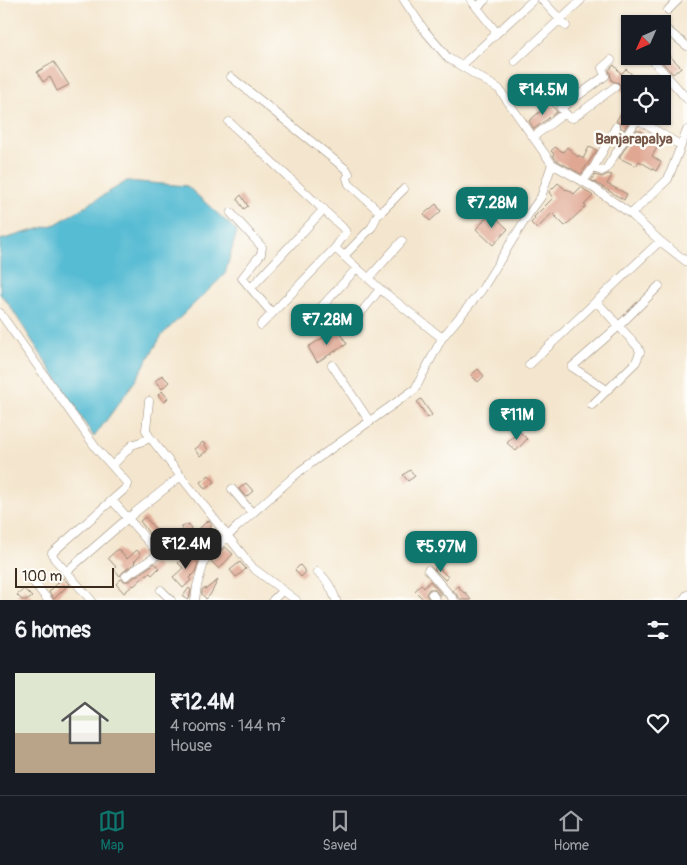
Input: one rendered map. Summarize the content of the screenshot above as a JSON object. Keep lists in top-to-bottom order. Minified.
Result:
{"districts":["Banjarapalya"],"scale_bar":"100 m","north":"bottom left","page":{"price":["₹14.5M","₹7.28M","₹7.28M","₹11M","₹12.4M","₹5.97M"],"scale":"100 m","heading":"6 homes","list":[{"name":"₹12.4M","note":"4 rooms · 144 m² · House"}],"tabs":["Map","Saved","Home"]}}
